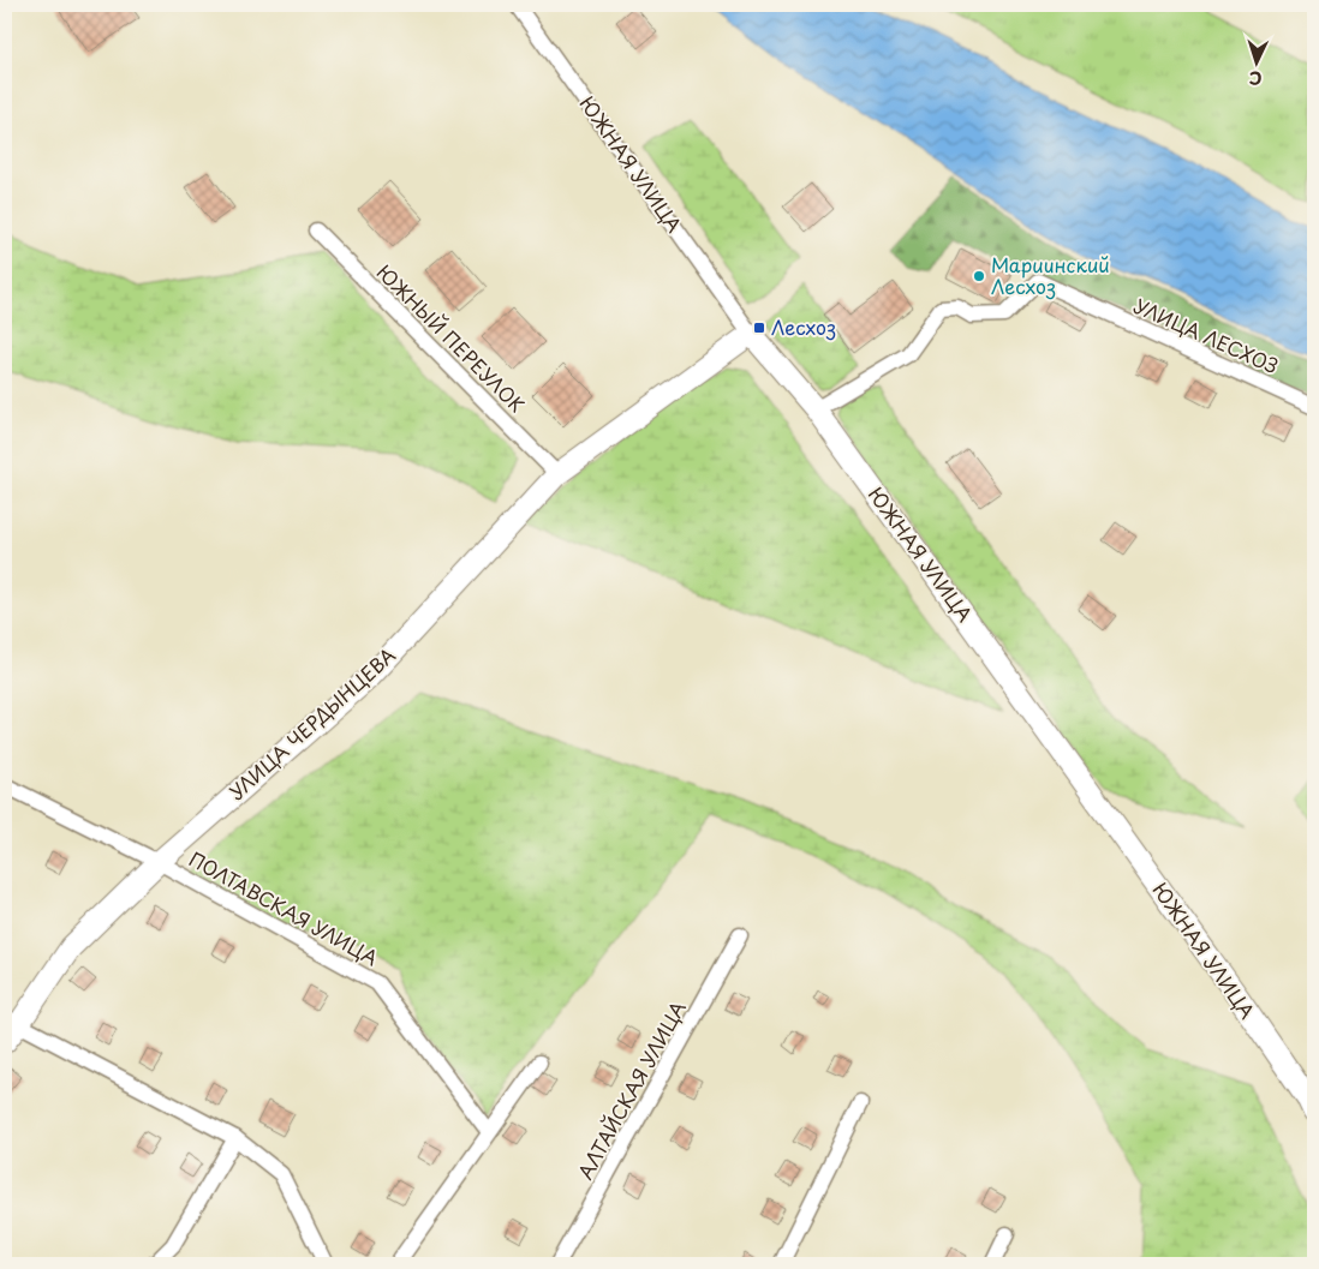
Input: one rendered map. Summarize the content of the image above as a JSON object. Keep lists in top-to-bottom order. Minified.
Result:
{"streets":{"street":["ЮЖНАЯ УЛИЦА","УЛИЦА ЛЕСХОЗ","ЮЖНЫЙ ПЕРЕУЛОК","УЛИЦА ЧЕРДЫНЦЕВА","ПОЛТАВСКАЯ УЛИЦА","АЛТАЙСКАЯ УЛИЦА"]},"crossings":[["ЮЖНАЯ УЛИЦА","УЛИЦА ЛЕСХОЗ"],["ЮЖНАЯ УЛИЦА","УЛИЦА ЧЕРДЫНЦЕВА"],["ЮЖНЫЙ ПЕРЕУЛОК","УЛИЦА ЧЕРДЫНЦЕВА"],["УЛИЦА ЧЕРДЫНЦЕВА","ПОЛТАВСКАЯ УЛИЦА"]],"places":{"other":["Мариинский Лесхоз"],"transit":["Лесхоз"]},"north":"bottom"}
